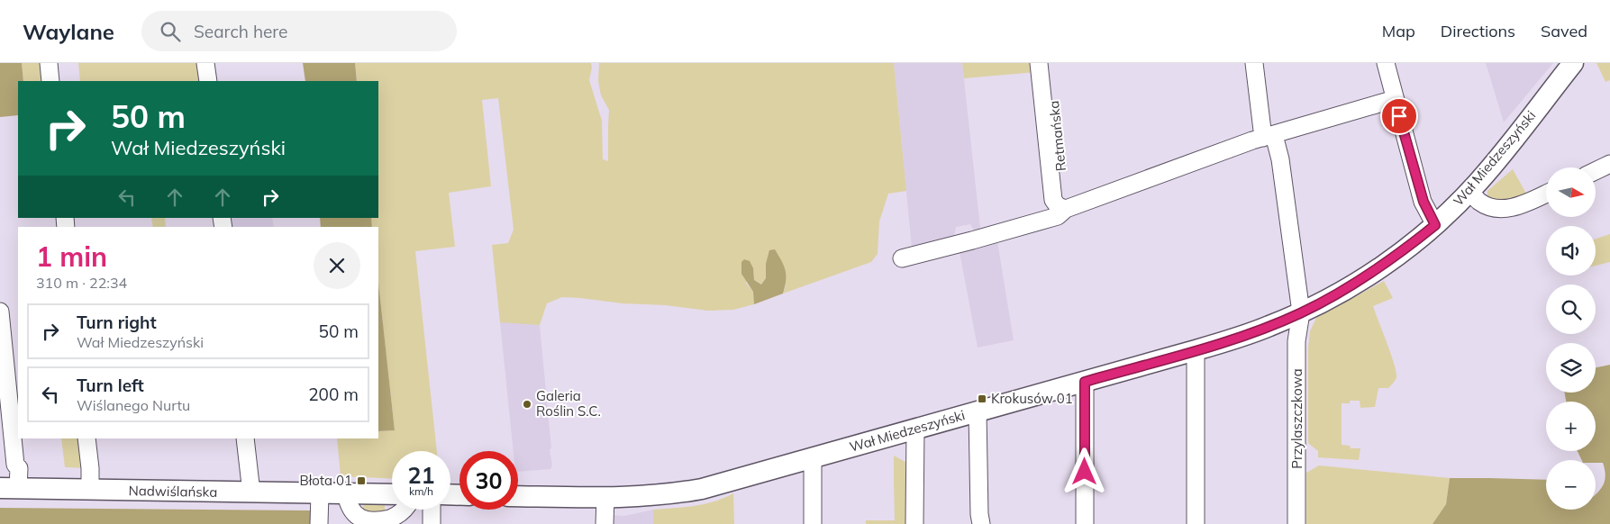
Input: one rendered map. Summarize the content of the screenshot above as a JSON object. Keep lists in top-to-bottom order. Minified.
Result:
{"streets":{"main road":["Wał Miedzeszyński","Nadwiślańska"],"street":["Retmańska","Przylaszczkowa"]},"crossings":[["Wał Miedzeszyński","Przylaszczkowa"]],"places":{"transit":["Krokusów 01","Błota 01"],"other":["Galeria Roślin S.C."]},"north":"right","page":{"header":"Waylane","search":"Search here","nav":["Map","Directions","Saved"],"turn":["50 m","Wał Miedzeszyński"],"map_buttons":["+","−"],"heading":["1 min","310 m · 22:34"],"list":[{"name":"Turn right","note":"Wał Miedzeszyński","value":"50 m"},{"name":"Turn left","note":"Wiślanego Nurtu","value":"200 m"}],"speed":"21 km/h","limit":"30"}}
